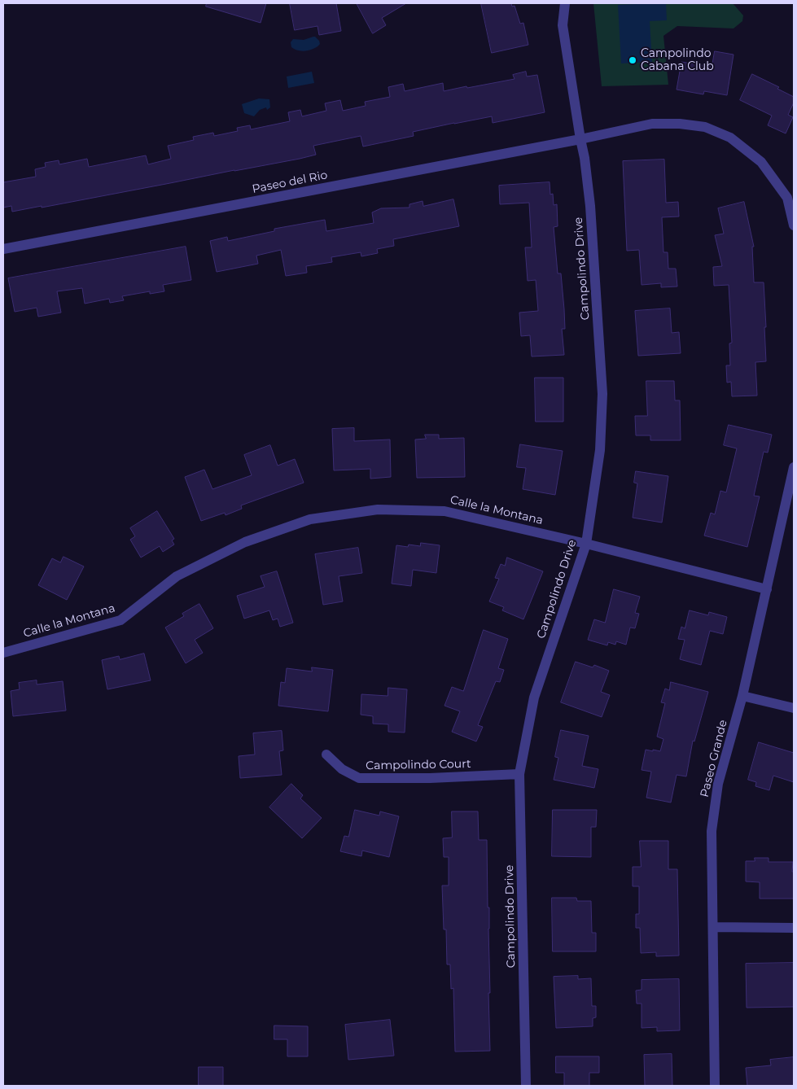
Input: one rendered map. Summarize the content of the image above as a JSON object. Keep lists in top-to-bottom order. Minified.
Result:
{"streets":{"street":["Paseo del Rio","Campolindo Drive","Calle la Montana","Paseo Grande","Campolindo Court"]},"crossings":[["Paseo del Rio","Campolindo Drive"],["Campolindo Drive","Calle la Montana"],["Campolindo Drive","Campolindo Court"],["Calle la Montana","Paseo Grande"]],"places":["Campolindo Cabana Club"]}
